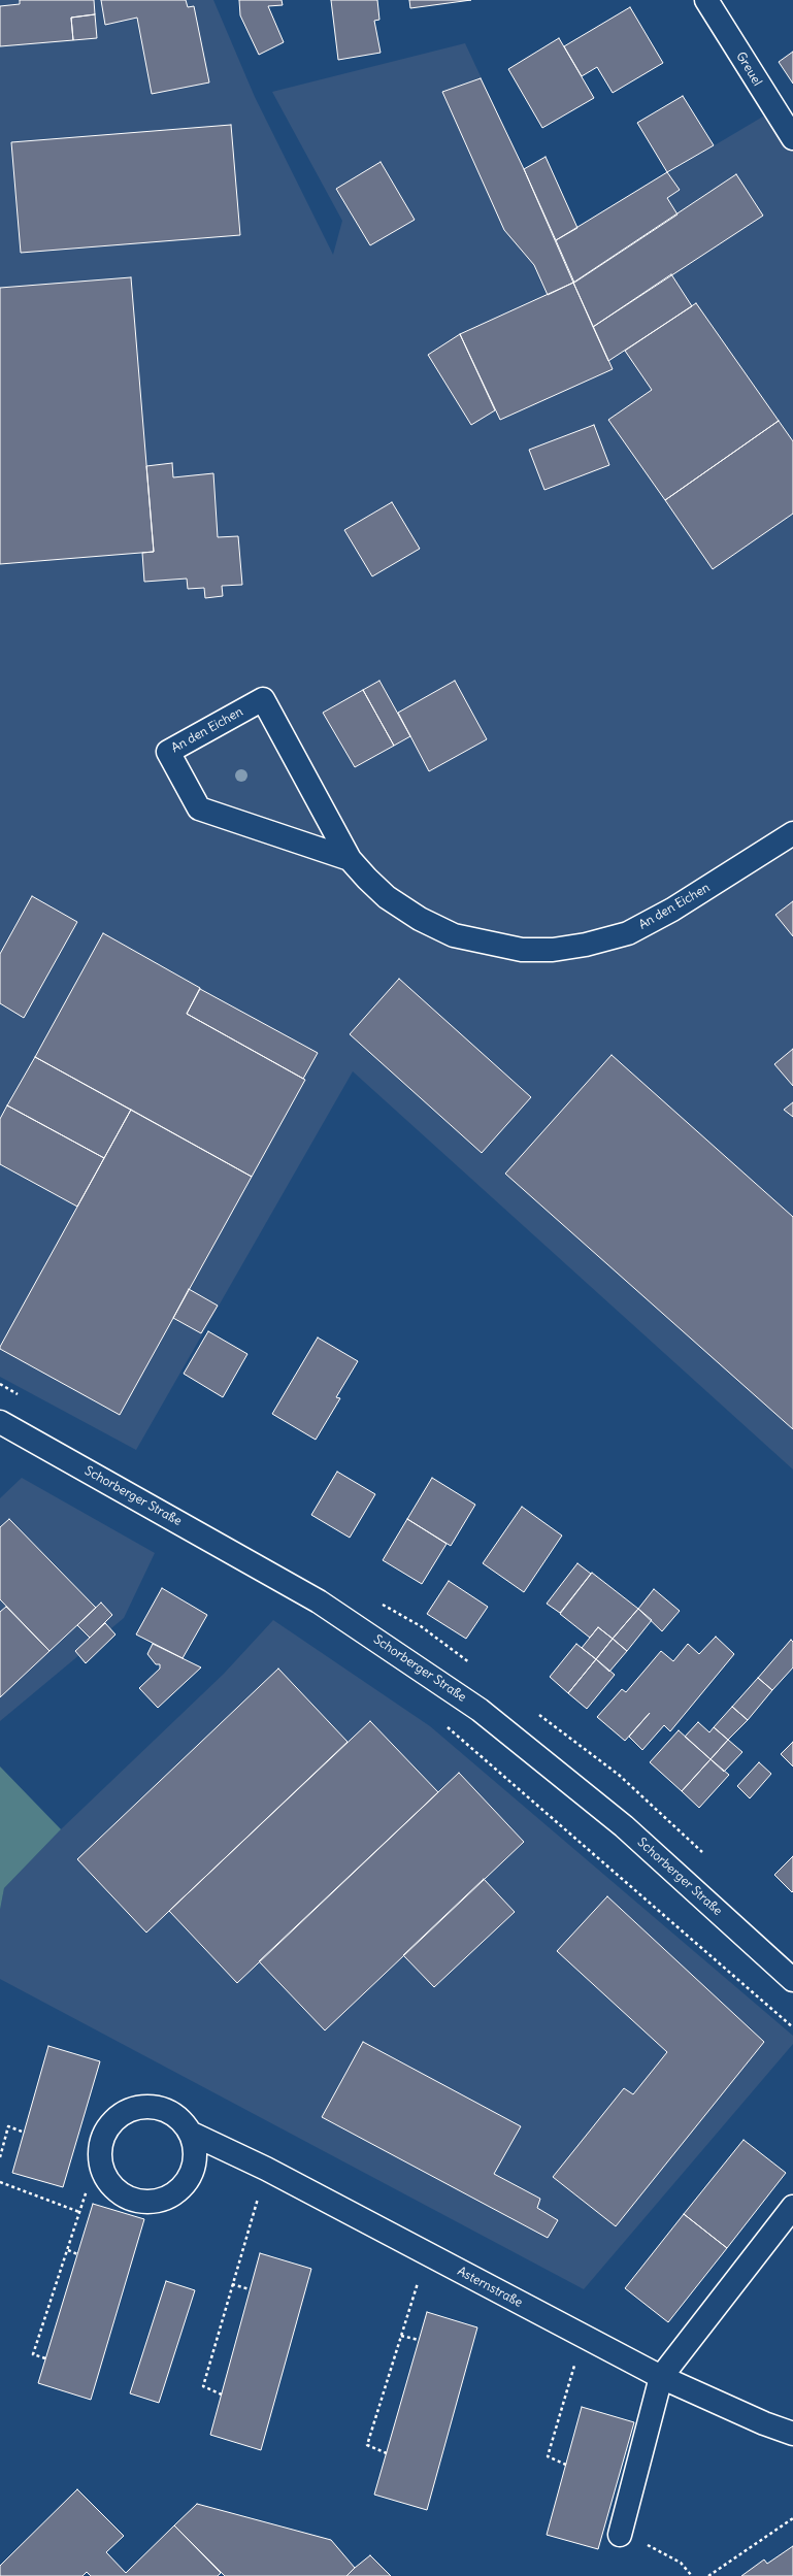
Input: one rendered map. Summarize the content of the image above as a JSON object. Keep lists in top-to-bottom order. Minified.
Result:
{"streets":{"street":["Greuel","An den Eichen","Schorberger Straße","Asternstraße"]}}
